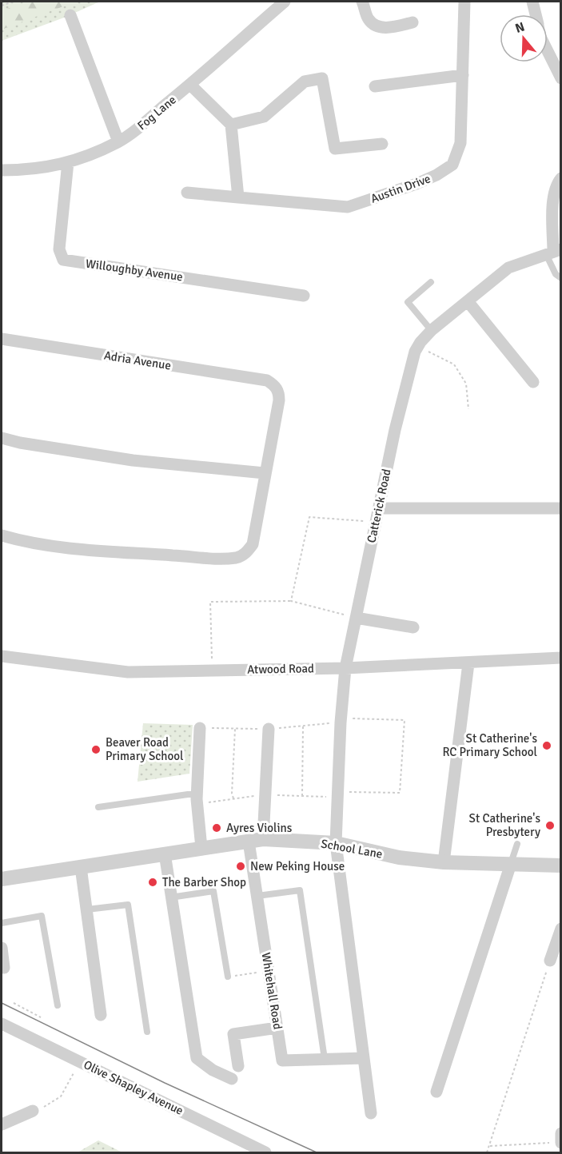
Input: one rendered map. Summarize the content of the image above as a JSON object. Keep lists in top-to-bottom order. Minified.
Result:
{"streets":{"street":["Fog Lane","Austin Drive","Willoughby Avenue","Adria Avenue","Catterick Road","Atwood Road","School Lane","Whitehall Road","Olive Shapley Avenue"]},"crossings":[["Fog Lane","Willoughby Avenue"],["Catterick Road","Atwood Road"],["Catterick Road","School Lane"],["Catterick Road","Whitehall Road"],["School Lane","Whitehall Road"]],"places":["St Catherine's RC Primary School","Beaver Road Primary School","St Catherine's Presbytery","Ayres Violins","New Peking House","The Barber Shop"],"north":"top"}
